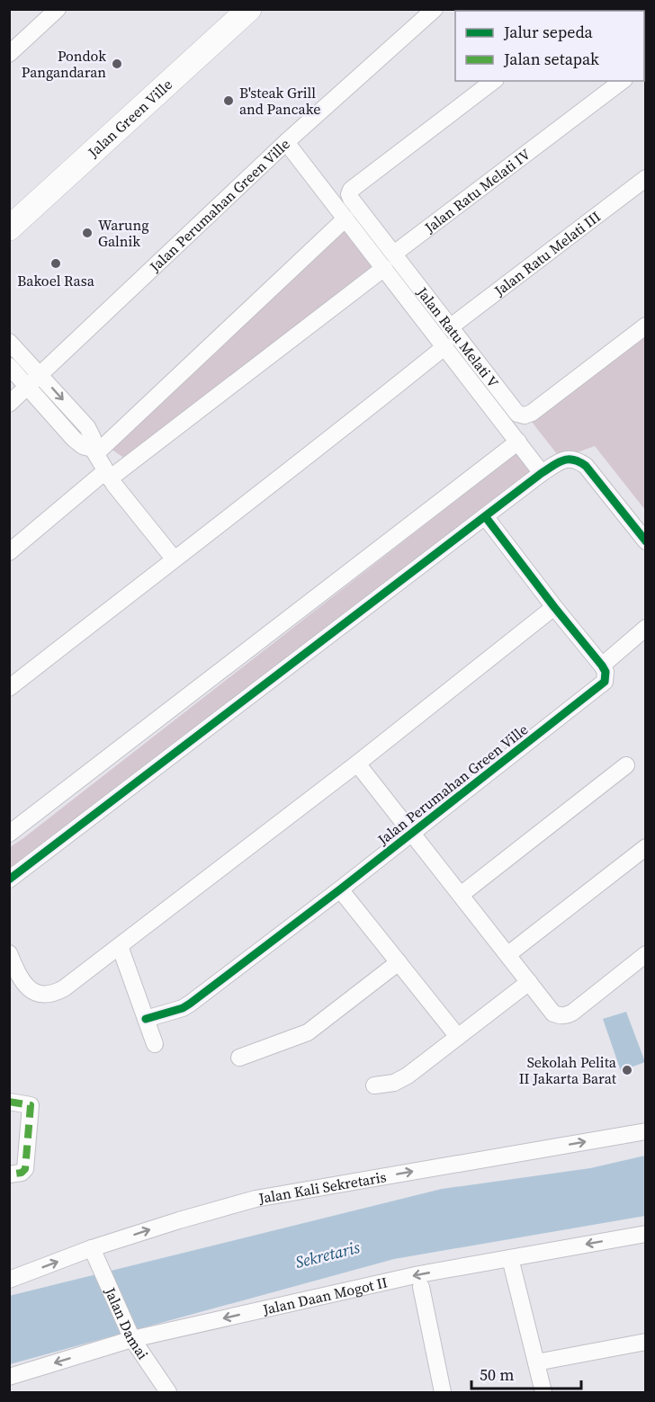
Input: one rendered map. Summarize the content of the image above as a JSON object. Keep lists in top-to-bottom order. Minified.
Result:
{"streets":{"street":["Jalan Green Ville","Jalan Ratu Melati IV","Jalan Perumahan Green Ville","Jalan Ratu Melati III","Jalan Ratu Melati V","Jalan Kali Sekretaris","Jalan Daan Mogot II","Jalan Damai"]},"crossings":[["Jalan Ratu Melati IV","Jalan Ratu Melati V"],["Jalan Ratu Melati III","Jalan Ratu Melati V"],["Jalan Kali Sekretaris","Jalan Damai"],["Jalan Daan Mogot II","Jalan Damai"]],"one_way":["Jalan Kali Sekretaris","Jalan Daan Mogot II"],"water":["Sekretaris"],"places":["Pondok Pangandaran","B'steak Grill and Pancake","Warung Galnik","Bakoel Rasa","Sekolah Pelita II Jakarta Barat"],"legend":["Jalur sepeda","Jalan setapak"],"scale_bar":"50 m"}
